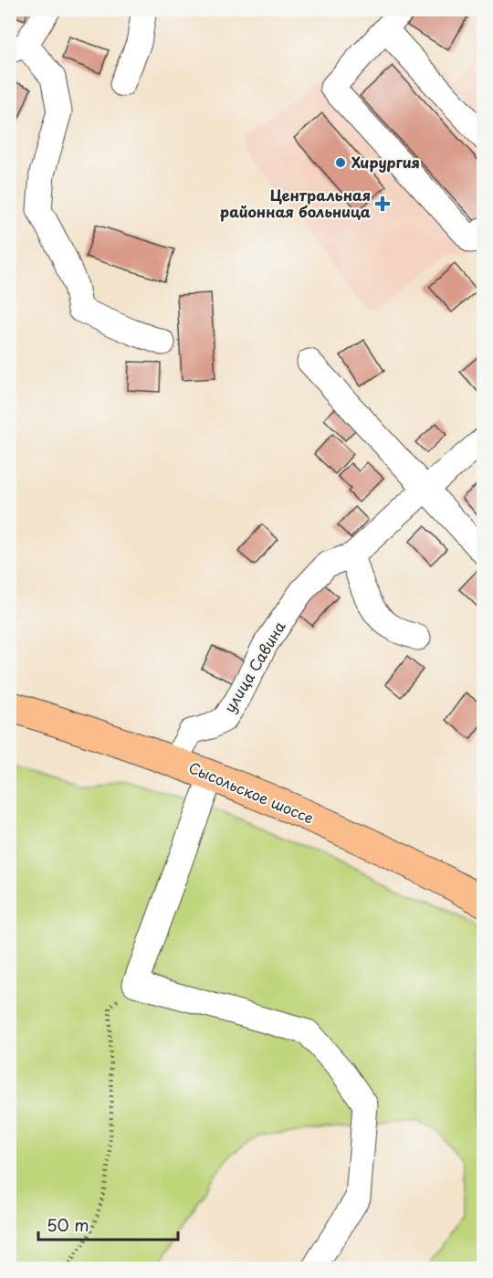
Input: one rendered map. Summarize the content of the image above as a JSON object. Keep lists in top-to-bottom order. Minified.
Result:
{"streets":{"highway":["Сысольское шоссе"],"street":["улица Савина"]},"crossings":[["улица Савина","Сысольское шоссе"]],"places":{"other":["Хирургия"],"health":["Центральная районная больница"]},"scale_bar":"50 m"}
